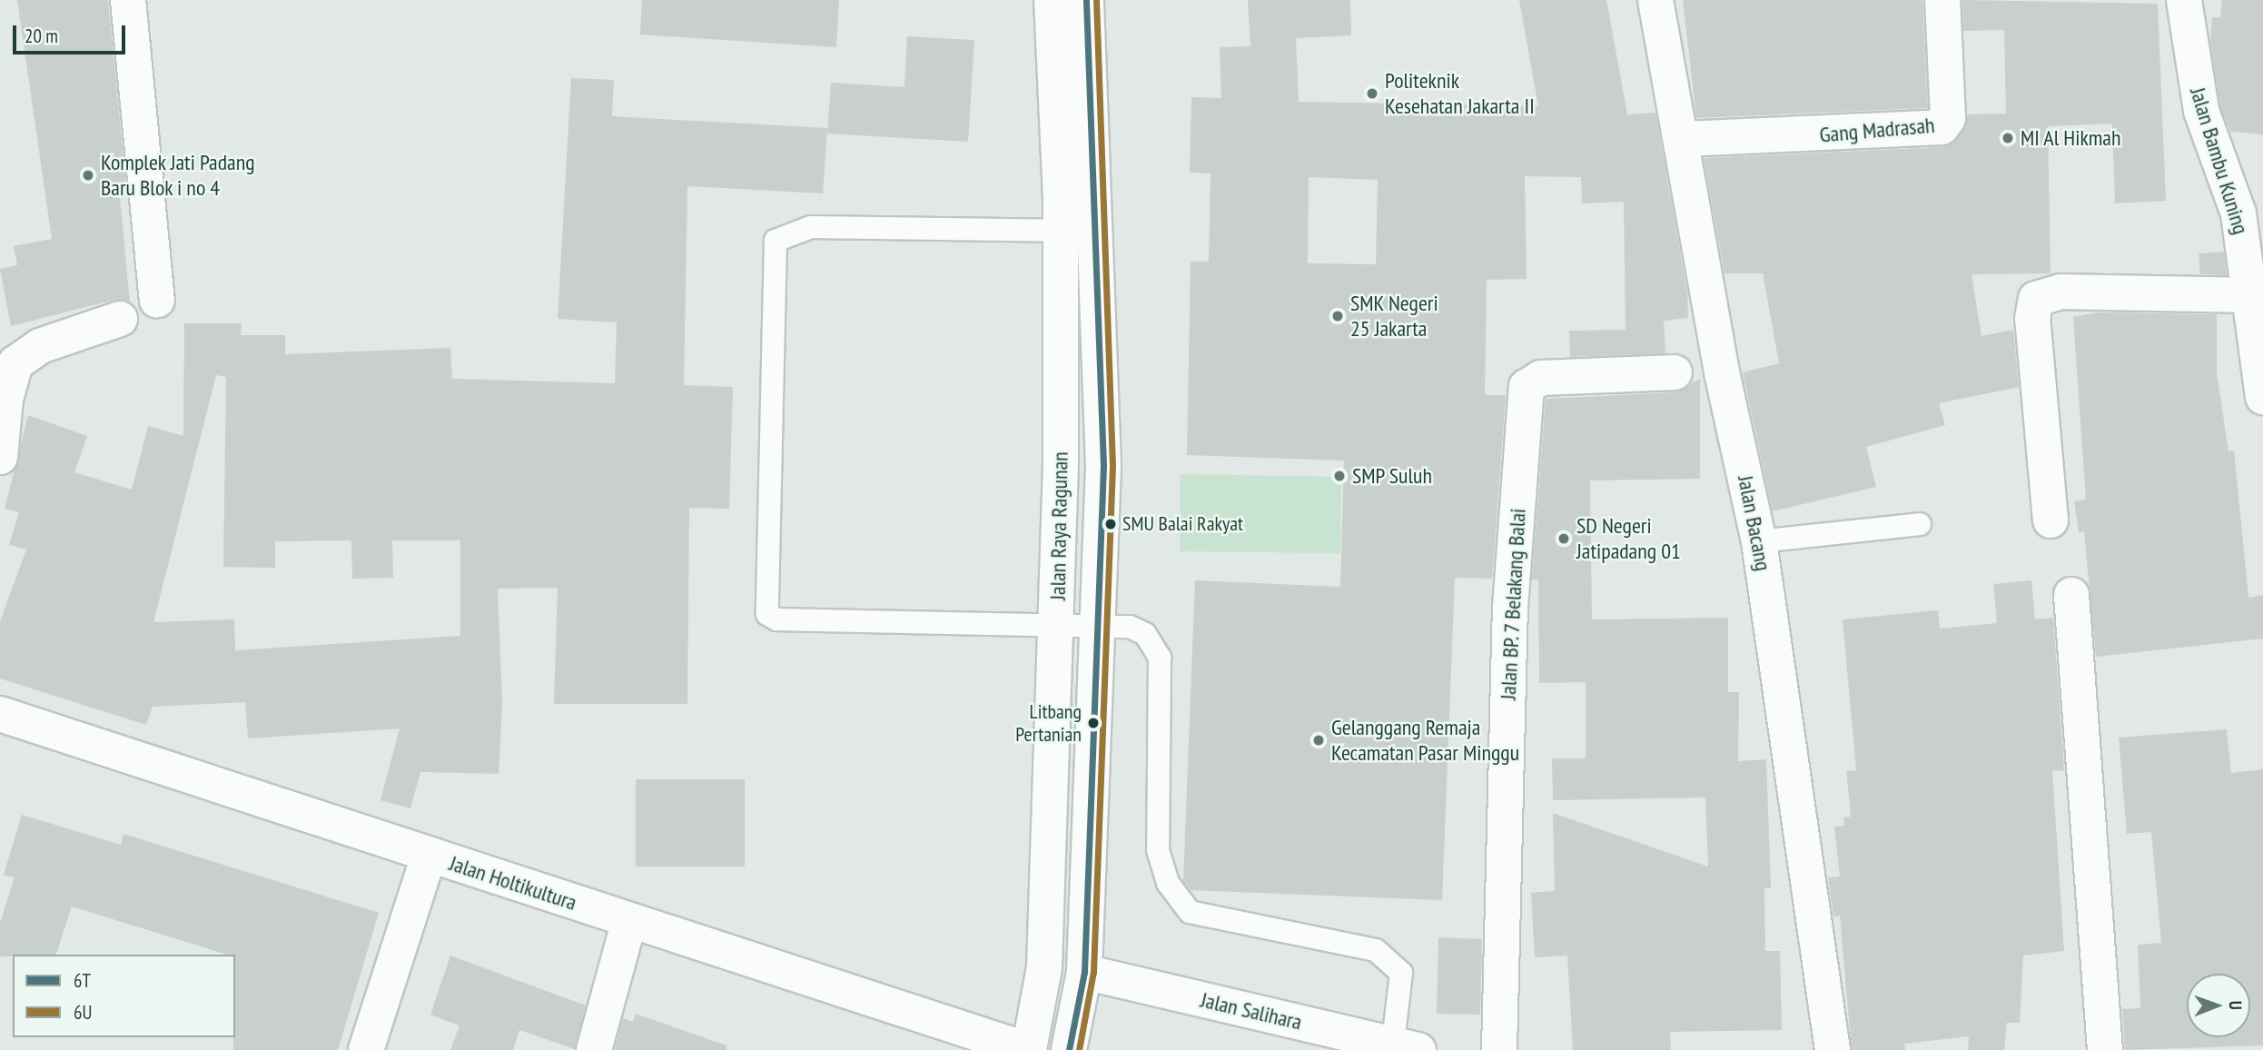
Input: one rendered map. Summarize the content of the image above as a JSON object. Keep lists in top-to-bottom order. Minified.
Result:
{"streets":{"street":["Gang Madrasah","Jalan Bambu Kuning","Jalan Bacang","Jalan Raya Ragunan","Jalan BP. 7 Belakang Balai","Jalan Holtikultura","Jalan Salihara"]},"crossings":[["Gang Madrasah","Jalan Bacang"],["Jalan Raya Ragunan","Jalan Holtikultura"],["Jalan Raya Ragunan","Jalan Salihara"]],"places":["Politeknik Kesehatan Jakarta II","MI Al Hikmah","Komplek Jati Padang Baru Blok i no 4","SMK Negeri 25 Jakarta","SMP Suluh","SMU Balai Rakyat","SD Negeri Jatipadang 01","Litbang Pertanian","Gelanggang Remaja Kecamatan Pasar Minggu"],"lines":["transit line 6T","transit line 6U"],"legend":["6T","6U"],"scale_bar":"20 m","north":"right"}
